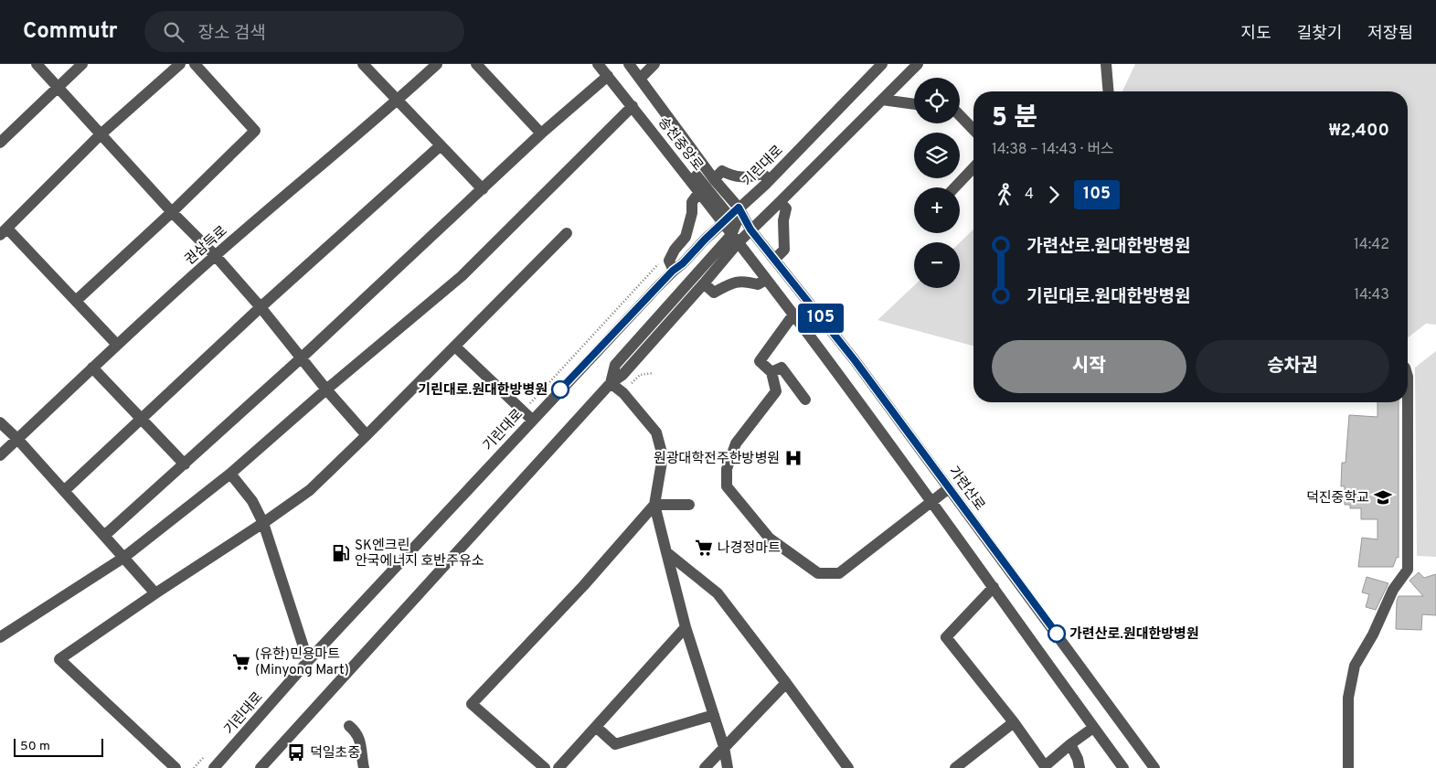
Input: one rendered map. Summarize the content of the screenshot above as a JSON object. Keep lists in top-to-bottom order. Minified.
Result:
{"streets":{"street":["송천중앙로","기린대로","권삼득로","가련산로"]},"crossings":[["송천중앙로","기린대로"],["송천중앙로","가련산로"]],"places":{"other":["기린대로.원대한방병원","가련산로.원대한방병원"],"hospital":["원광대학전주한방병원"],"school or university":["덕진중학교"],"supermarket":["나경정마트","(유한)민용마트 (Minyong Mart)"],"fuel station":["SK엔크린 안국에너지 호반주유소"],"bus stop":["덕일초중"]},"lines":["bus line 105"],"scale_bar":"50 m","page":{"header":"Commutr","search":"장소 검색","nav":["지도","길찾기","저장됨"],"on_map":"105","map_buttons":["+","−"],"heading":["5 분","14:38 – 14:43 · 버스","₩2,400"],"legs":["4","105"],"list":[{"name":"가련산로.원대한방병원","value":"14:42"},{"name":"기린대로.원대한방병원","value":"14:43"}],"buttons":["시작","승차권"],"scale":"50 m"}}
